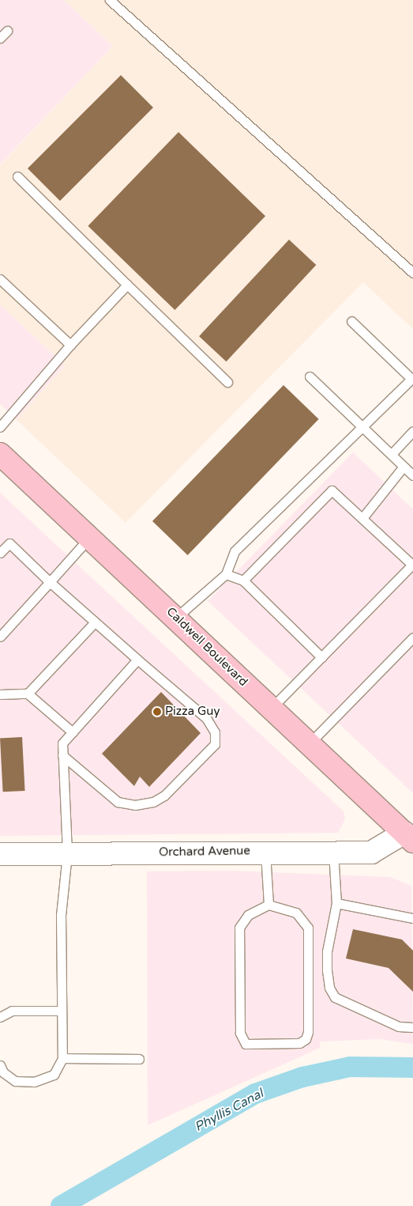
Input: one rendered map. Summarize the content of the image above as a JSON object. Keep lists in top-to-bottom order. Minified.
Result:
{"streets":{"main road":["Caldwell Boulevard"],"street":["Orchard Avenue"]},"crossings":[["Caldwell Boulevard","Orchard Avenue"]],"water":["Phyllis Canal"],"places":["Pizza Guy"]}
